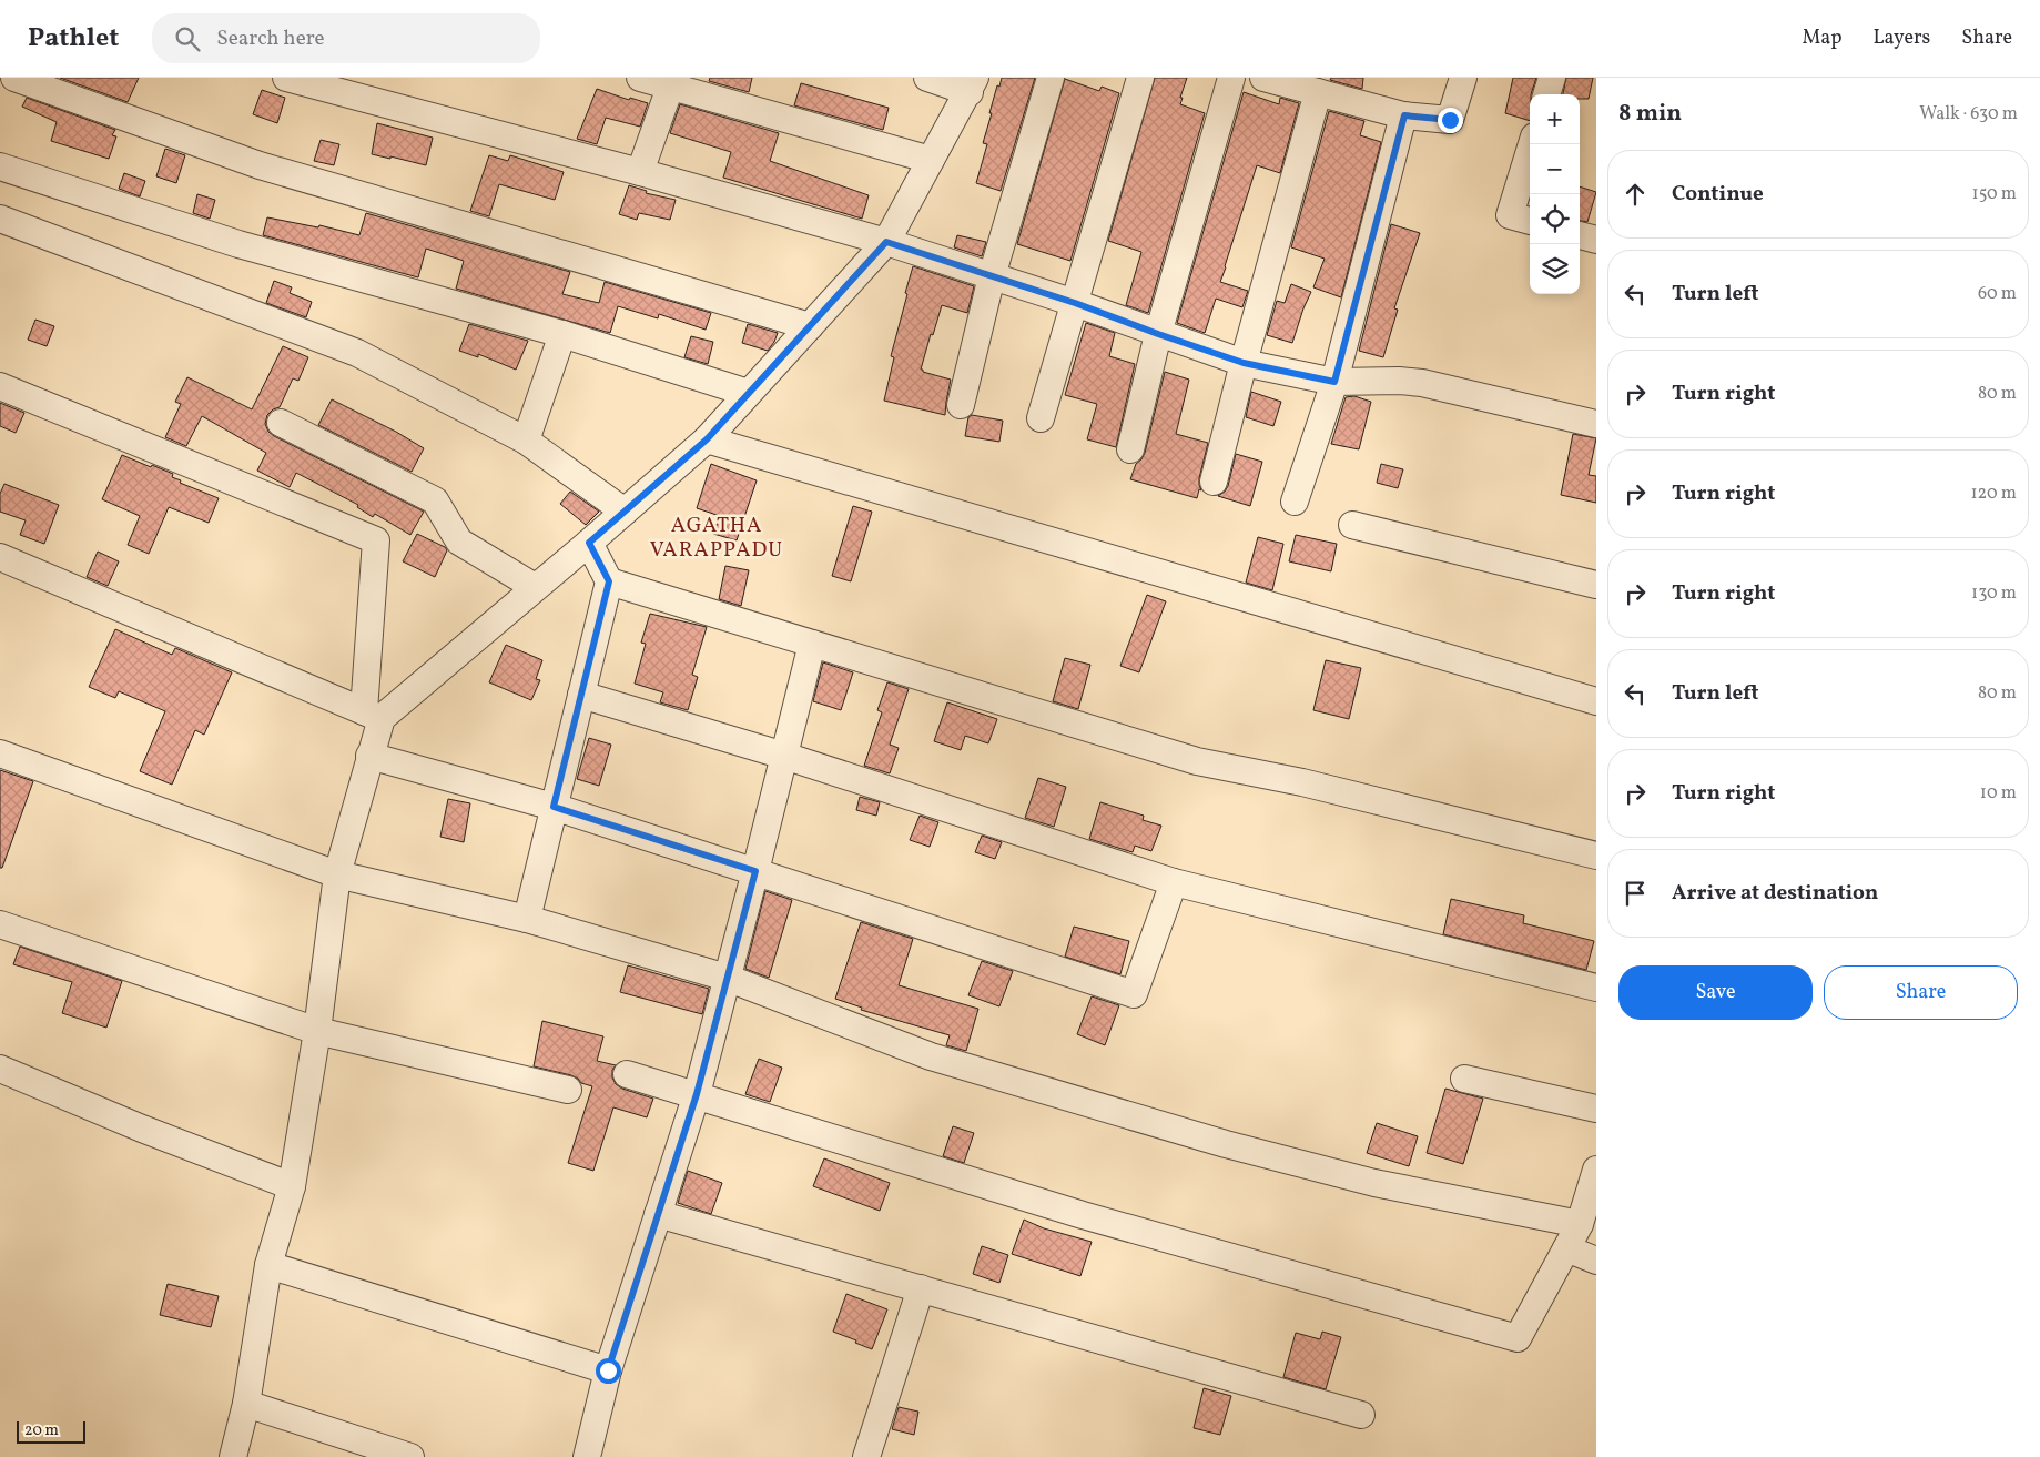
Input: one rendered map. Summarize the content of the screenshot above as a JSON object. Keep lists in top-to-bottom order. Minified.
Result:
{"districts":["AGATHA VARAPPADU"],"scale_bar":"20 m","page":{"header":"Pathlet","search":"Search here","nav":["Map","Layers","Share"],"heading":["8 min","Walk · 630 m"],"map_buttons":["+","−"],"list":[["Continue","150 m"],["Turn left","60 m"],["Turn right","80 m"],["Turn right","120 m"],["Turn right","130 m"],["Turn left","80 m"],["Turn right","10 m"],"Arrive at destination"],"buttons":["Save","Share"],"scale":"20 m"}}
